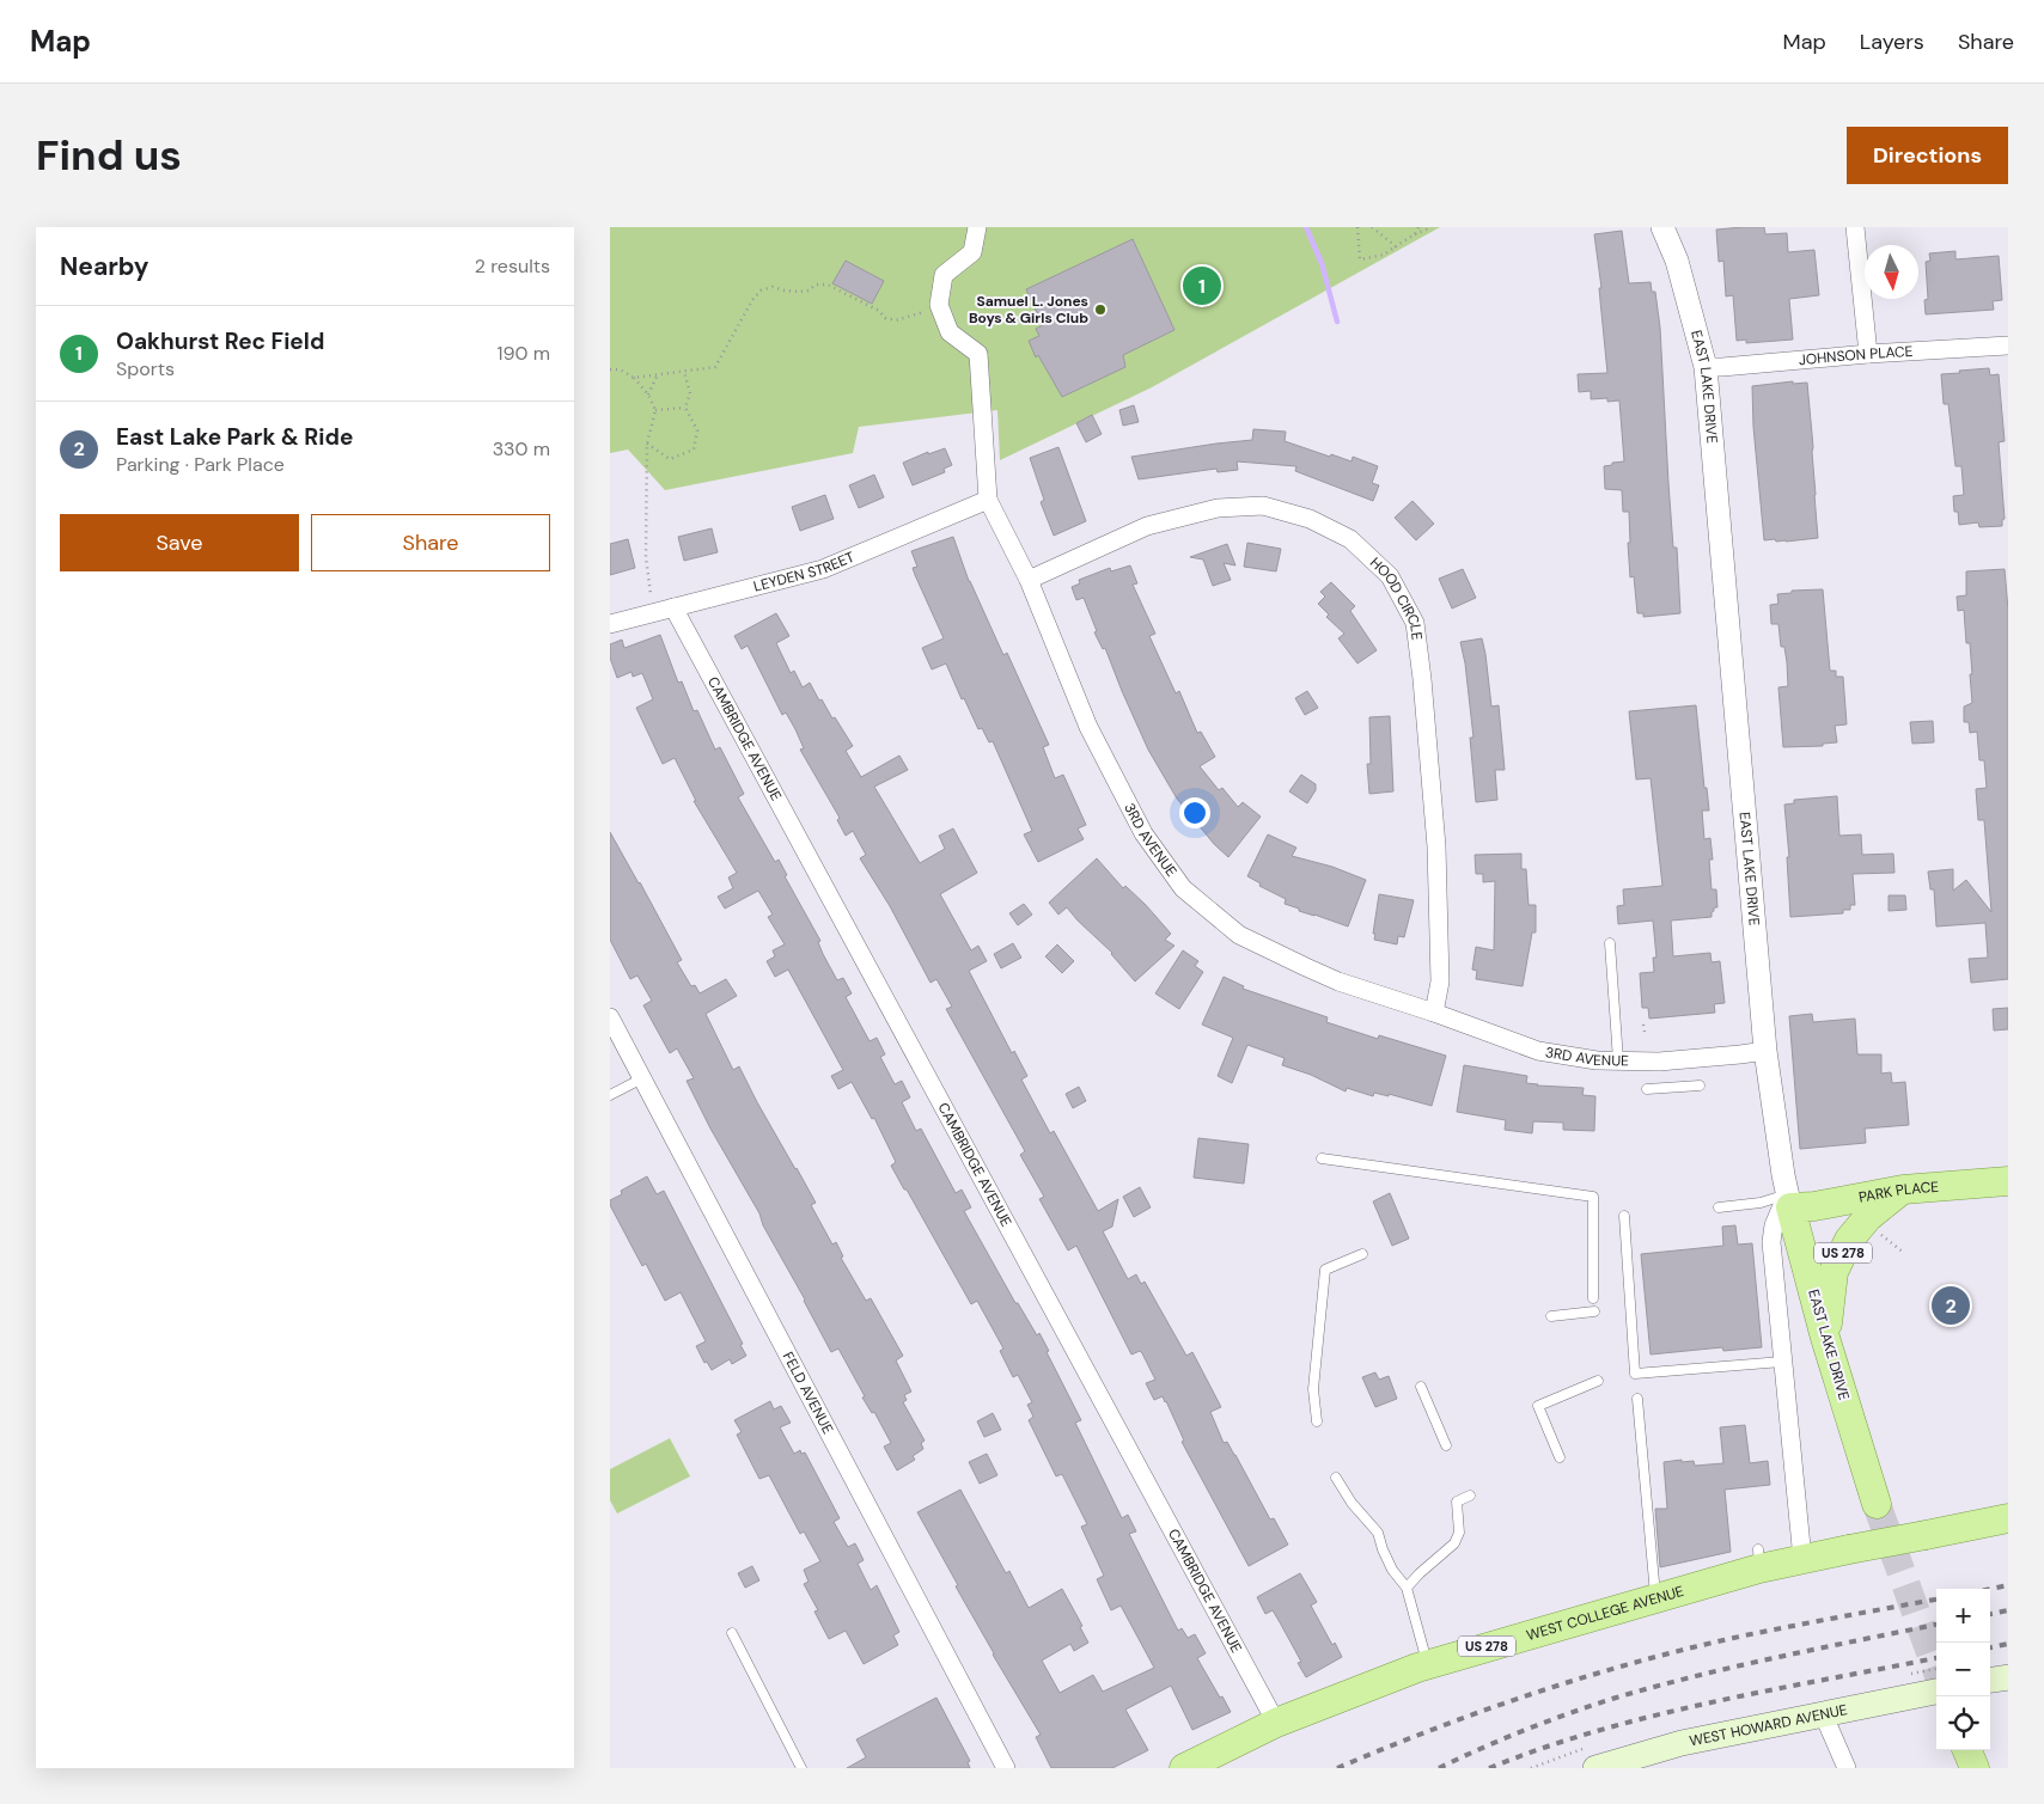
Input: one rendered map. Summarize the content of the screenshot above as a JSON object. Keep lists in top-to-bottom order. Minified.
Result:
{"streets":{"main road":["EAST LAKE DRIVE","PARK PLACE","US 278","WEST COLLEGE AVENUE","WEST HOWARD AVENUE"],"street":["JOHNSON PLACE","LEYDEN STREET","HOOD CIRCLE","CAMBRIDGE AVENUE","3RD AVENUE","FELD AVENUE"]},"crossings":[["JOHNSON PLACE","EAST LAKE DRIVE"],["EAST LAKE DRIVE","3RD AVENUE"],["EAST LAKE DRIVE","PARK PLACE"],["EAST LAKE DRIVE","US 278"],["LEYDEN STREET","CAMBRIDGE AVENUE"],["LEYDEN STREET","3RD AVENUE"],["HOOD CIRCLE","3RD AVENUE"],["CAMBRIDGE AVENUE","WEST COLLEGE AVENUE"],["PARK PLACE","US 278"]],"places":["Samuel L. Jones Boys & Girls Club"],"north":"bottom","page":{"header":"Map","nav":["Map","Layers","Share"],"buttons":["Directions",["Save","Share"]],"title":"Find us","heading":["Nearby","2 results"],"pins":["1","2"],"list":[{"mark":"1","name":"Oakhurst Rec Field","note":"Sports","value":"190 m"},{"mark":"2","name":"East Lake Park & Ride","note":"Parking · Park Place","value":"330 m"}],"map_buttons":["+","−"]}}
